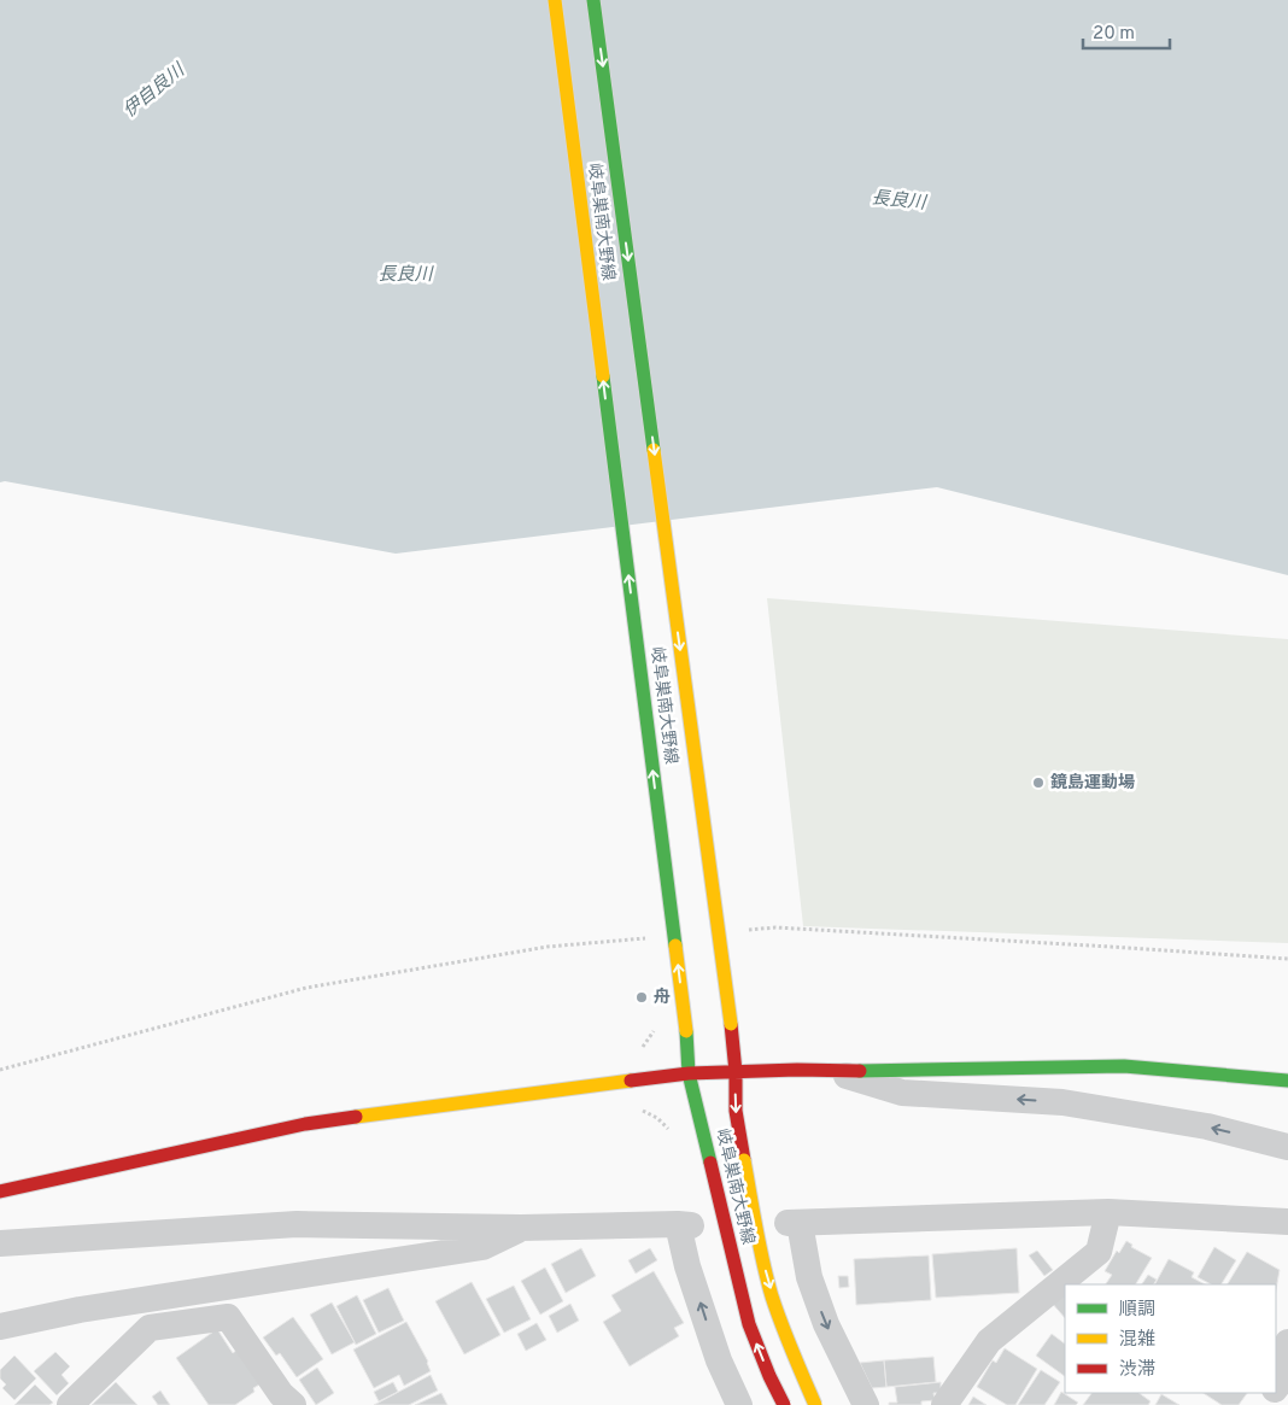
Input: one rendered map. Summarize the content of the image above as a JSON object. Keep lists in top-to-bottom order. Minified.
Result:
{"streets":{"main road":["岐阜巣南大野線"]},"water":["伊自良川","長良川"],"places":["鏡島運動場","舟"],"legend":["順調","混雑","渋滞"],"scale_bar":"20 m"}
